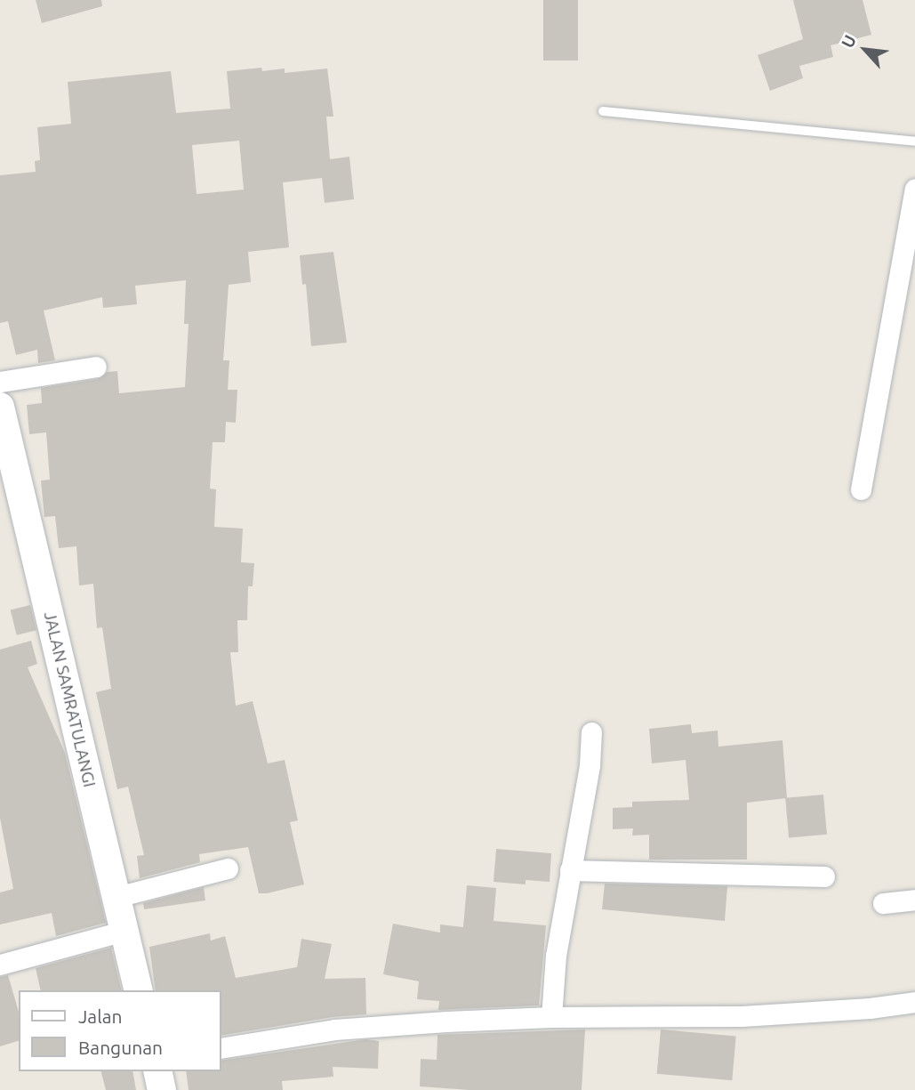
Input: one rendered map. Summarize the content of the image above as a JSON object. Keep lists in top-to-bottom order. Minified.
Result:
{"streets":{"main road":["JALAN SAMRATULANGI"]},"legend":["Jalan","Bangunan"],"north":"top left"}
